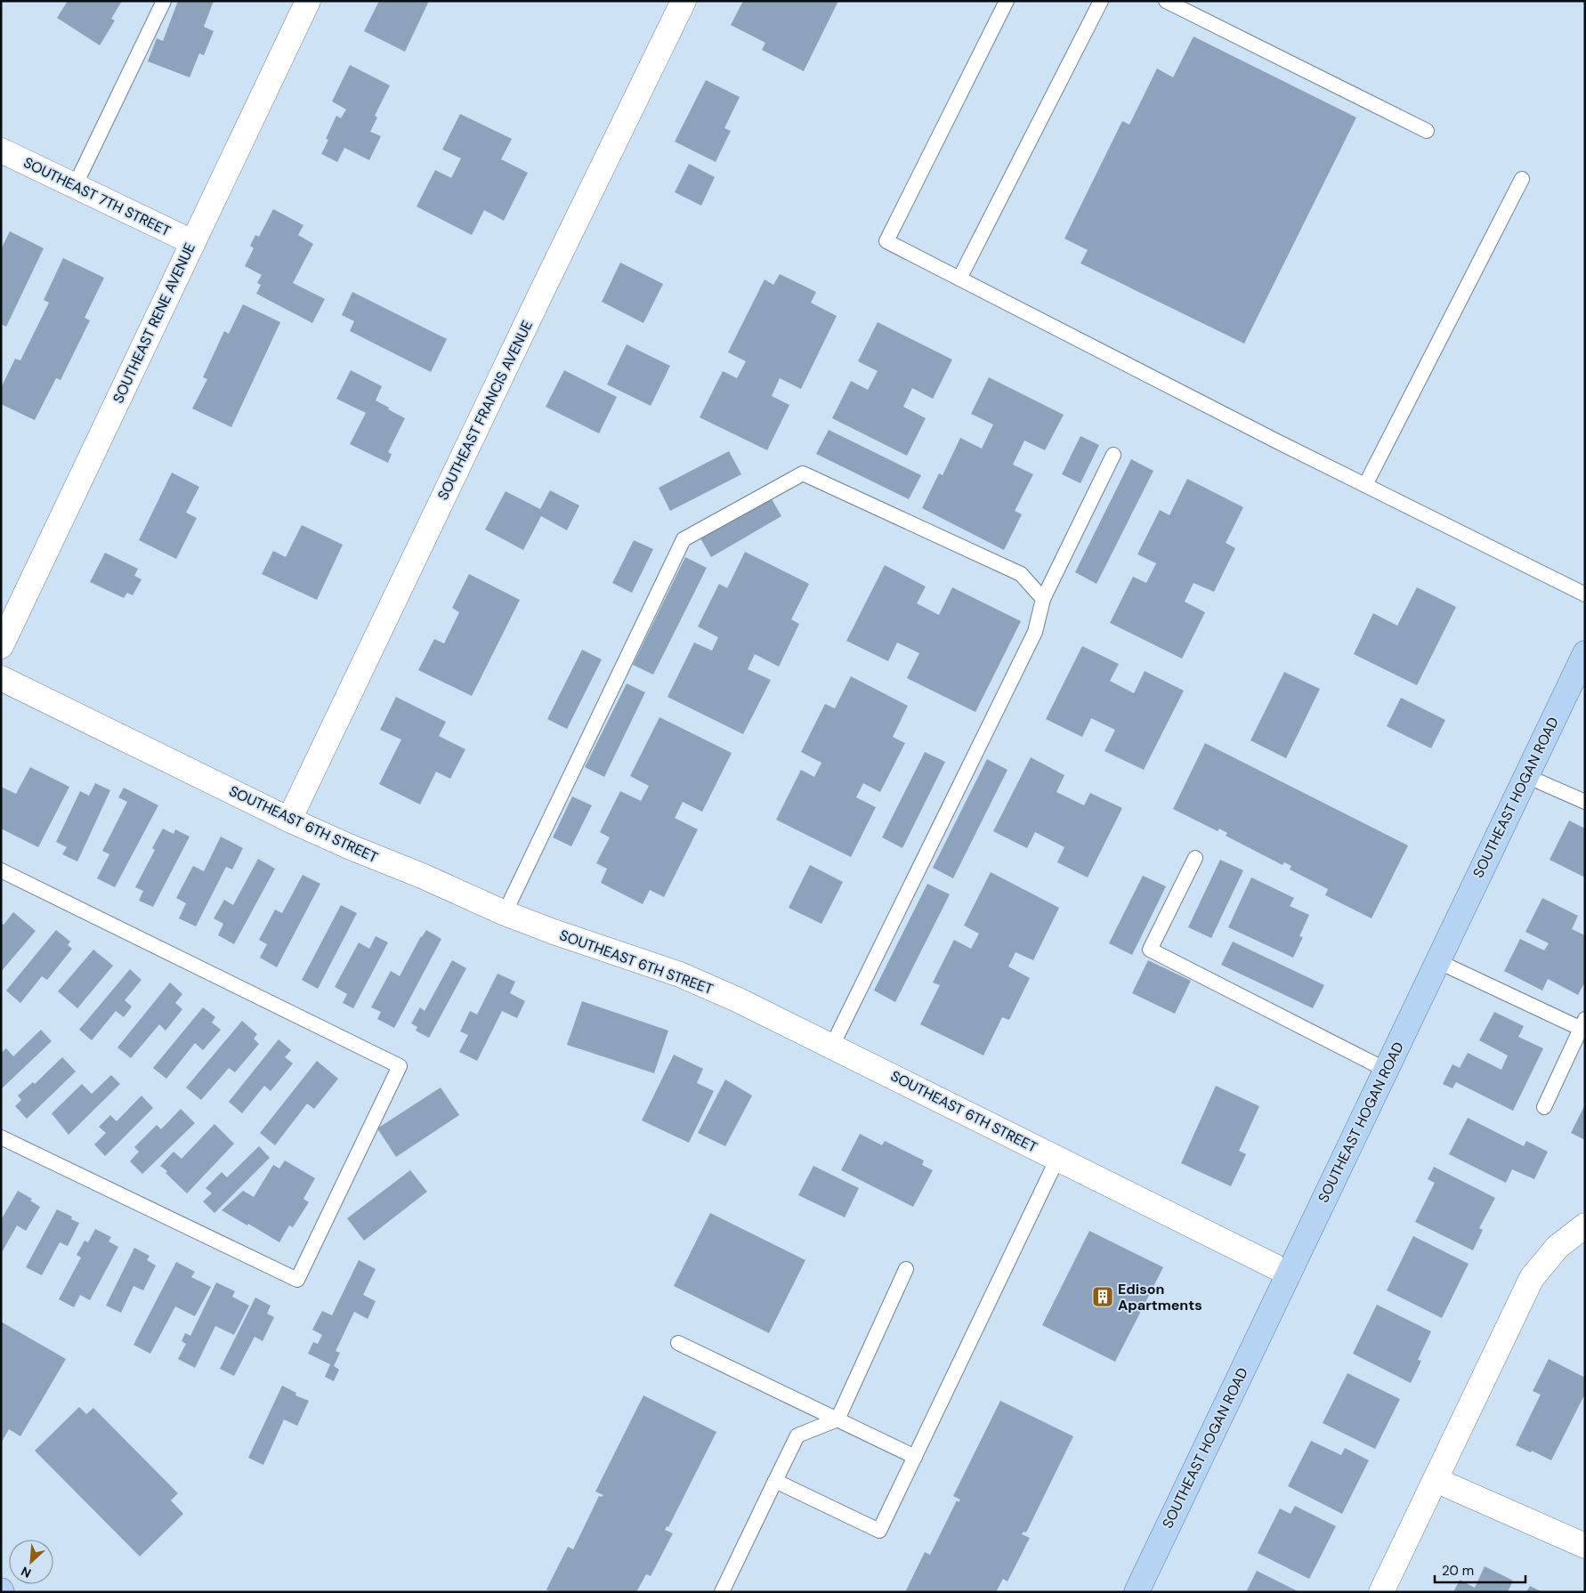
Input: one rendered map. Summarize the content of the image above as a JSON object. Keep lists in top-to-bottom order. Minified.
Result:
{"streets":{"main road":["SOUTHEAST HOGAN ROAD"],"street":["SOUTHEAST 7TH STREET","SOUTHEAST RENE AVENUE","SOUTHEAST FRANCIS AVENUE","SOUTHEAST 6TH STREET"]},"crossings":[["SOUTHEAST 7TH STREET","SOUTHEAST RENE AVENUE"],["SOUTHEAST FRANCIS AVENUE","SOUTHEAST 6TH STREET"],["SOUTHEAST HOGAN ROAD","SOUTHEAST 6TH STREET"]],"places":{"building":["Edison Apartments"]},"scale_bar":"20 m","north":"bottom left"}
